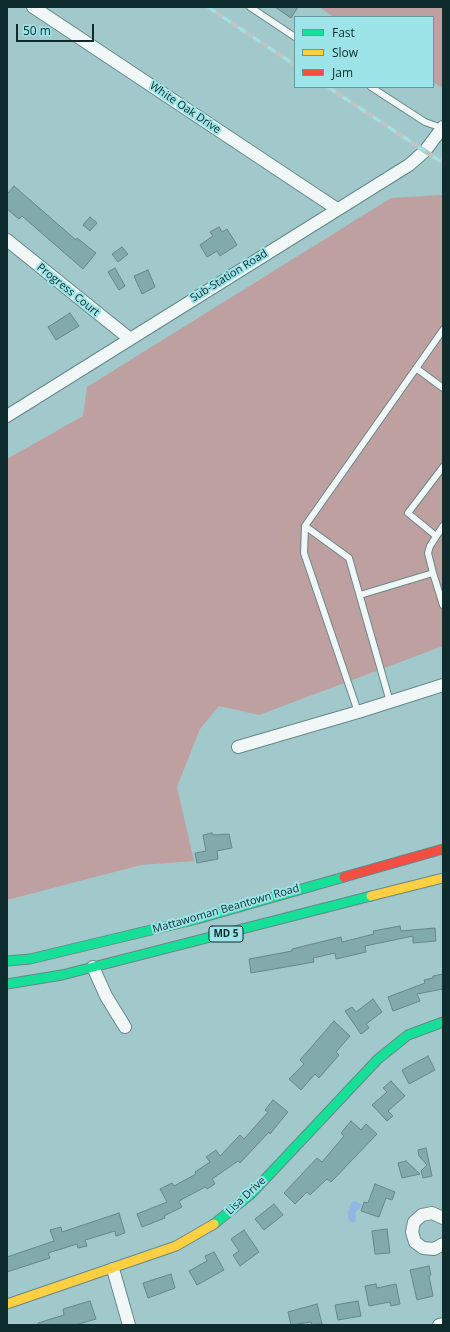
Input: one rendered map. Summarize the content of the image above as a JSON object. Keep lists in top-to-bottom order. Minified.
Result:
{"streets":{"main road":["Mattawoman Beantown Road","MD 5","Lisa Drive"],"street":["White Oak Drive","Sub-Station Road","Progress Court"]},"crossings":[["White Oak Drive","Sub-Station Road"],["Sub-Station Road","Progress Court"]],"legend":["Fast","Slow","Jam"],"scale_bar":"50 m"}
